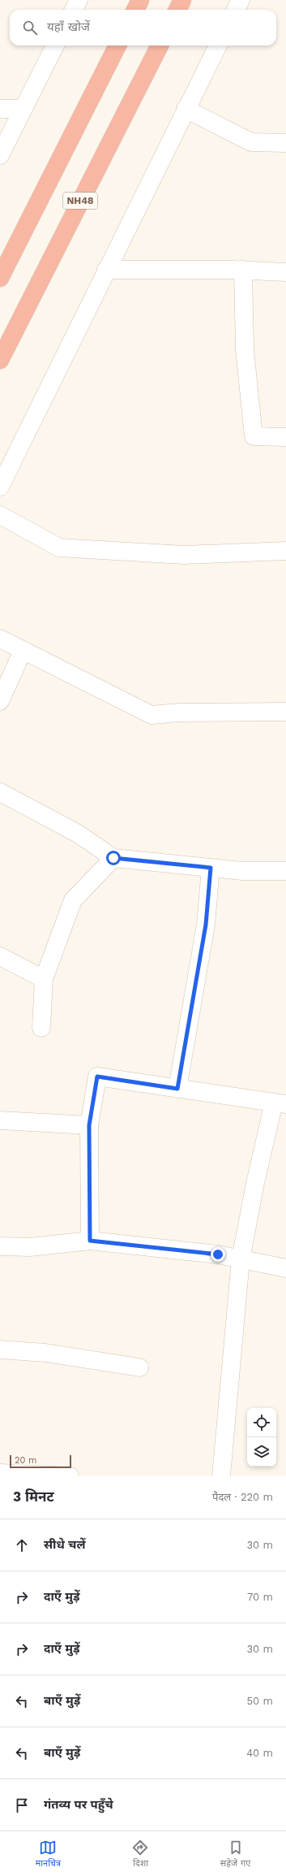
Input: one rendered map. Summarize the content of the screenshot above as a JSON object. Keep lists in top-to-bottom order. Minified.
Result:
{"streets":{"highway":["NH48"]},"scale_bar":"20 m","page":{"search":"यहाँ खोजें","scale":"20 m","heading":["3 मिनट","पैदल · 220 m"],"list":[["सीधे चलें","30 m"],["दाएँ मुड़ें","70 m"],["दाएँ मुड़ें","30 m"],["बाएँ मुड़ें","50 m"],["बाएँ मुड़ें","40 m"],"गंतव्य पर पहुँचे"],"nav":["मानचित्र","दिशा","सहेजे गए"]}}
